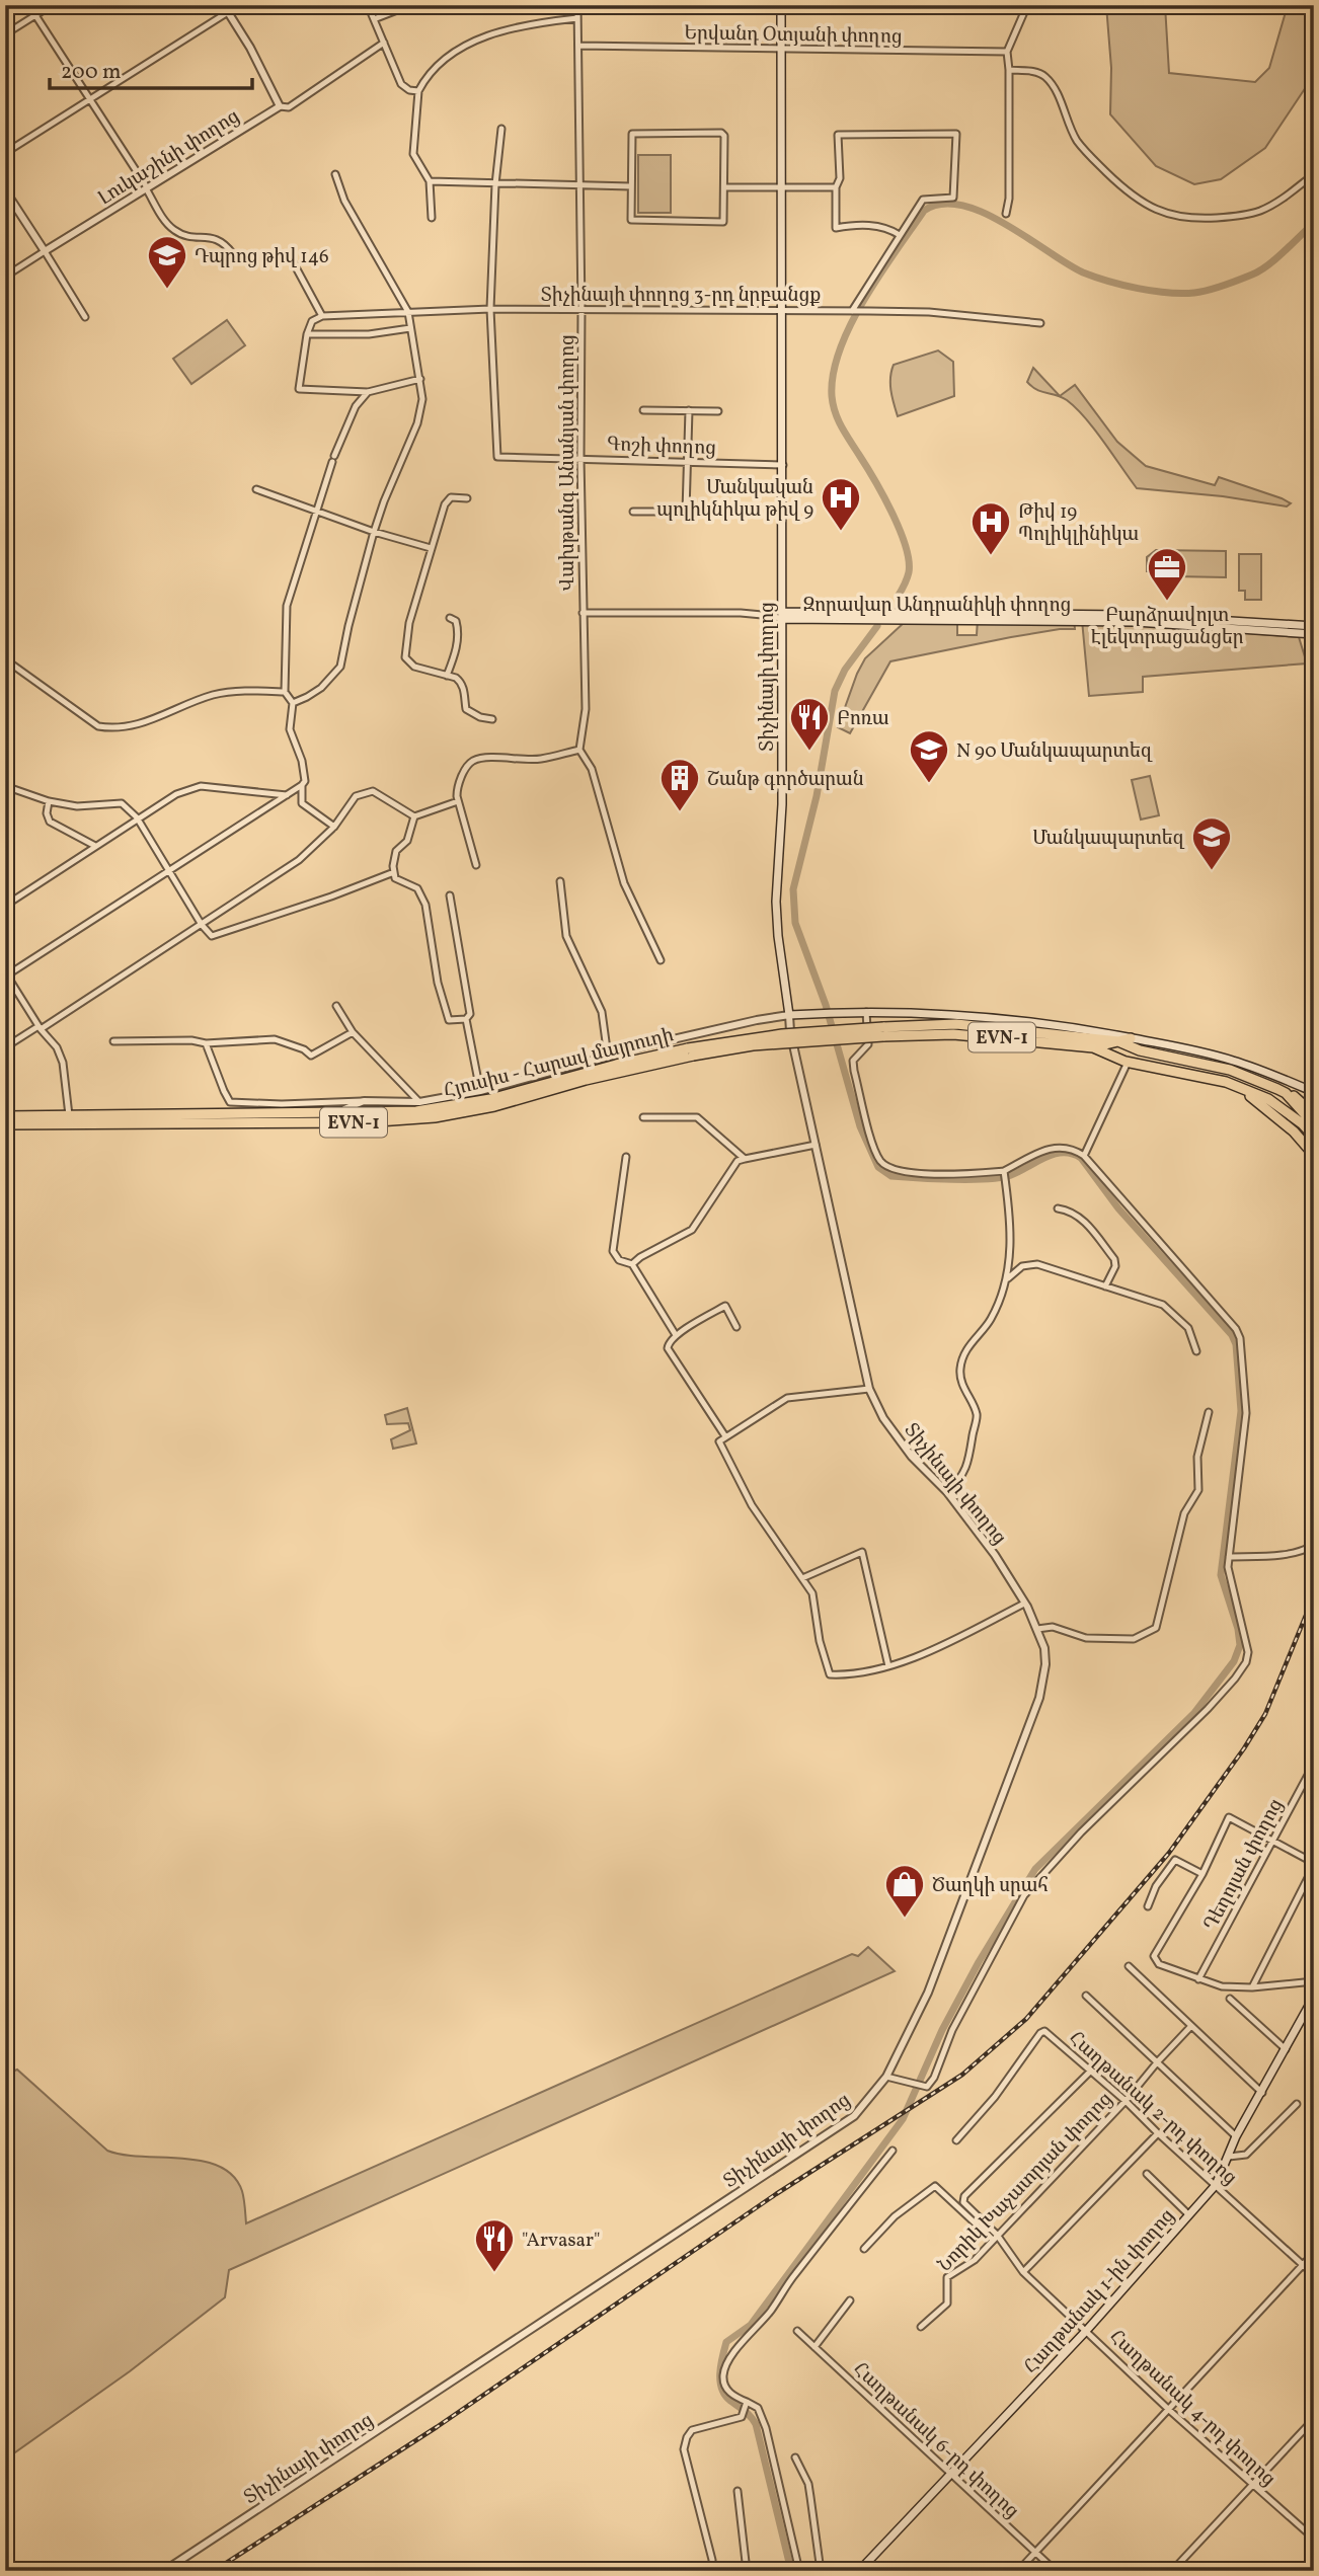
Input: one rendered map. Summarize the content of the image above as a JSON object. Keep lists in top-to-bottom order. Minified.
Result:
{"streets":{"highway":["EVN-1","Հյուսիս - Հարավ մայրուղի"],"main road":["Զորավար Անդրանիկի փողոց","Տիչինայի փողոց","Հաղթանակ 1-ին փողոց"],"street":["Երվանդ Օտյանի փողոց","Լուկաշինի փողոց","Տիչինայի փողոց 3-րդ նրբանցք","Գոշի փողոց","Վախթանգ Անանյան փողոց","Դեղոյան փողոց","Հաղթանակ 2-րդ փողոց","Նորիկ Խաչատրյան փողոց","Հաղթանակ 4-րդ փողոց","Հաղթանակ 6-րդ փողոց"]},"crossings":[["Երվանդ Օտյանի փողոց","Վախթանգ Անանյան փողոց"],["Երվանդ Օտյանի փողոց","Տիչինայի փողոց"],["Տիչինայի փողոց 3-րդ նրբանցք","Գոշի փողոց"],["Տիչինայի փողոց 3-րդ նրբանցք","Վախթանգ Անանյան փողոց"],["Տիչինայի փողոց 3-րդ նրբանցք","Տիչինայի փողոց"],["Գոշի փողոց","Վախթանգ Անանյան փողոց"],["Գոշի փողոց","Տիչինայի փողոց"],["Վախթանգ Անանյան փողոց","Զորավար Անդրանիկի փողոց"],["Զորավար Անդրանիկի փողոց","Տիչինայի փողոց"],["Հաղթանակ 2-րդ փողոց","Նորիկ Խաչատրյան փողոց"],["Հաղթանակ 2-րդ փողոց","Հաղթանակ 1-ին փողոց"],["Նորիկ Խաչատրյան փողոց","Հաղթանակ 4-րդ փողոց"],["Հաղթանակ 1-ին փողոց","Հաղթանակ 4-րդ փողոց"],["Հաղթանակ 1-ին փողոց","Հաղթանակ 6-րդ փողոց"]],"places":{"school or university":["Դպրոց թիվ 146","N 90 Մանկապարտեզ","Մանկապարտեզ"],"hospital":["Մանկական պոլիկնիկա թիվ 9","Թիվ 19 Պոլիկլինիկա"],"office":["Բարձրավոլտ Էլեկտրացանցեր"],"restaurant":["Բոռա","\"Arvasar\""],"building":["Շանթ գործարան"],"shop":["Ծաղկի սրահ"]},"scale_bar":"200 m"}
